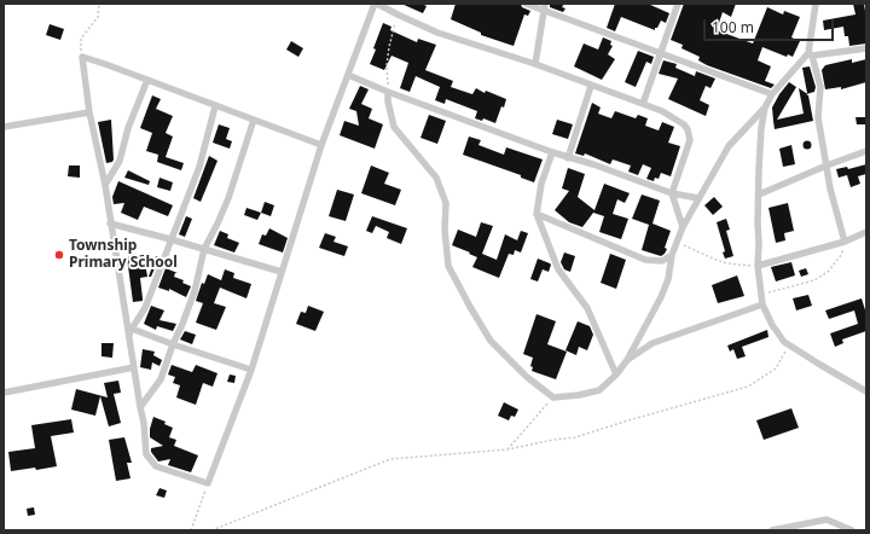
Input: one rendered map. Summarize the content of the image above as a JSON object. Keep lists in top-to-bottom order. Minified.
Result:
{"places":["Township Primary School"],"scale_bar":"100 m"}
